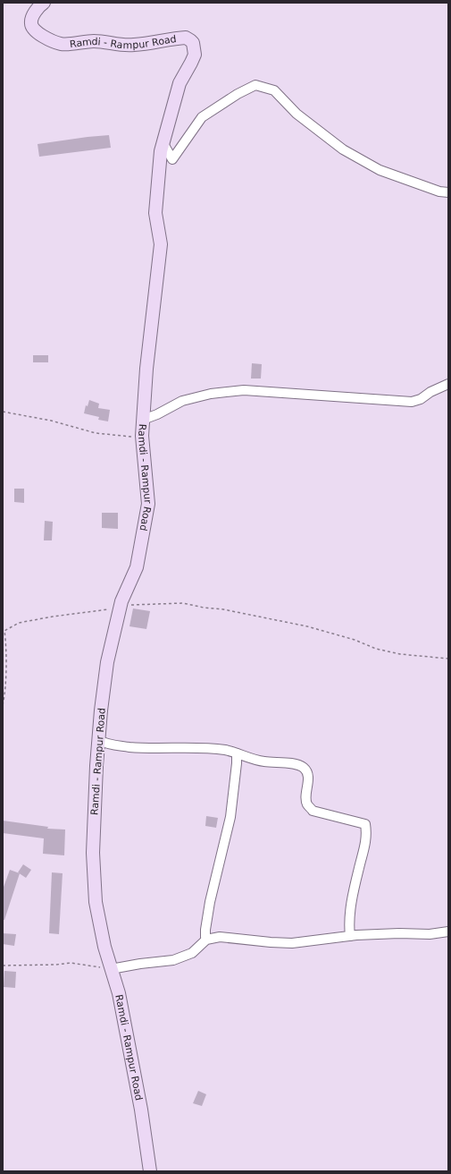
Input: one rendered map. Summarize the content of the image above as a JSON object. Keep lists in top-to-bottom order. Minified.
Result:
{"streets":{"main road":["Ramdi - Rampur Road"]}}
